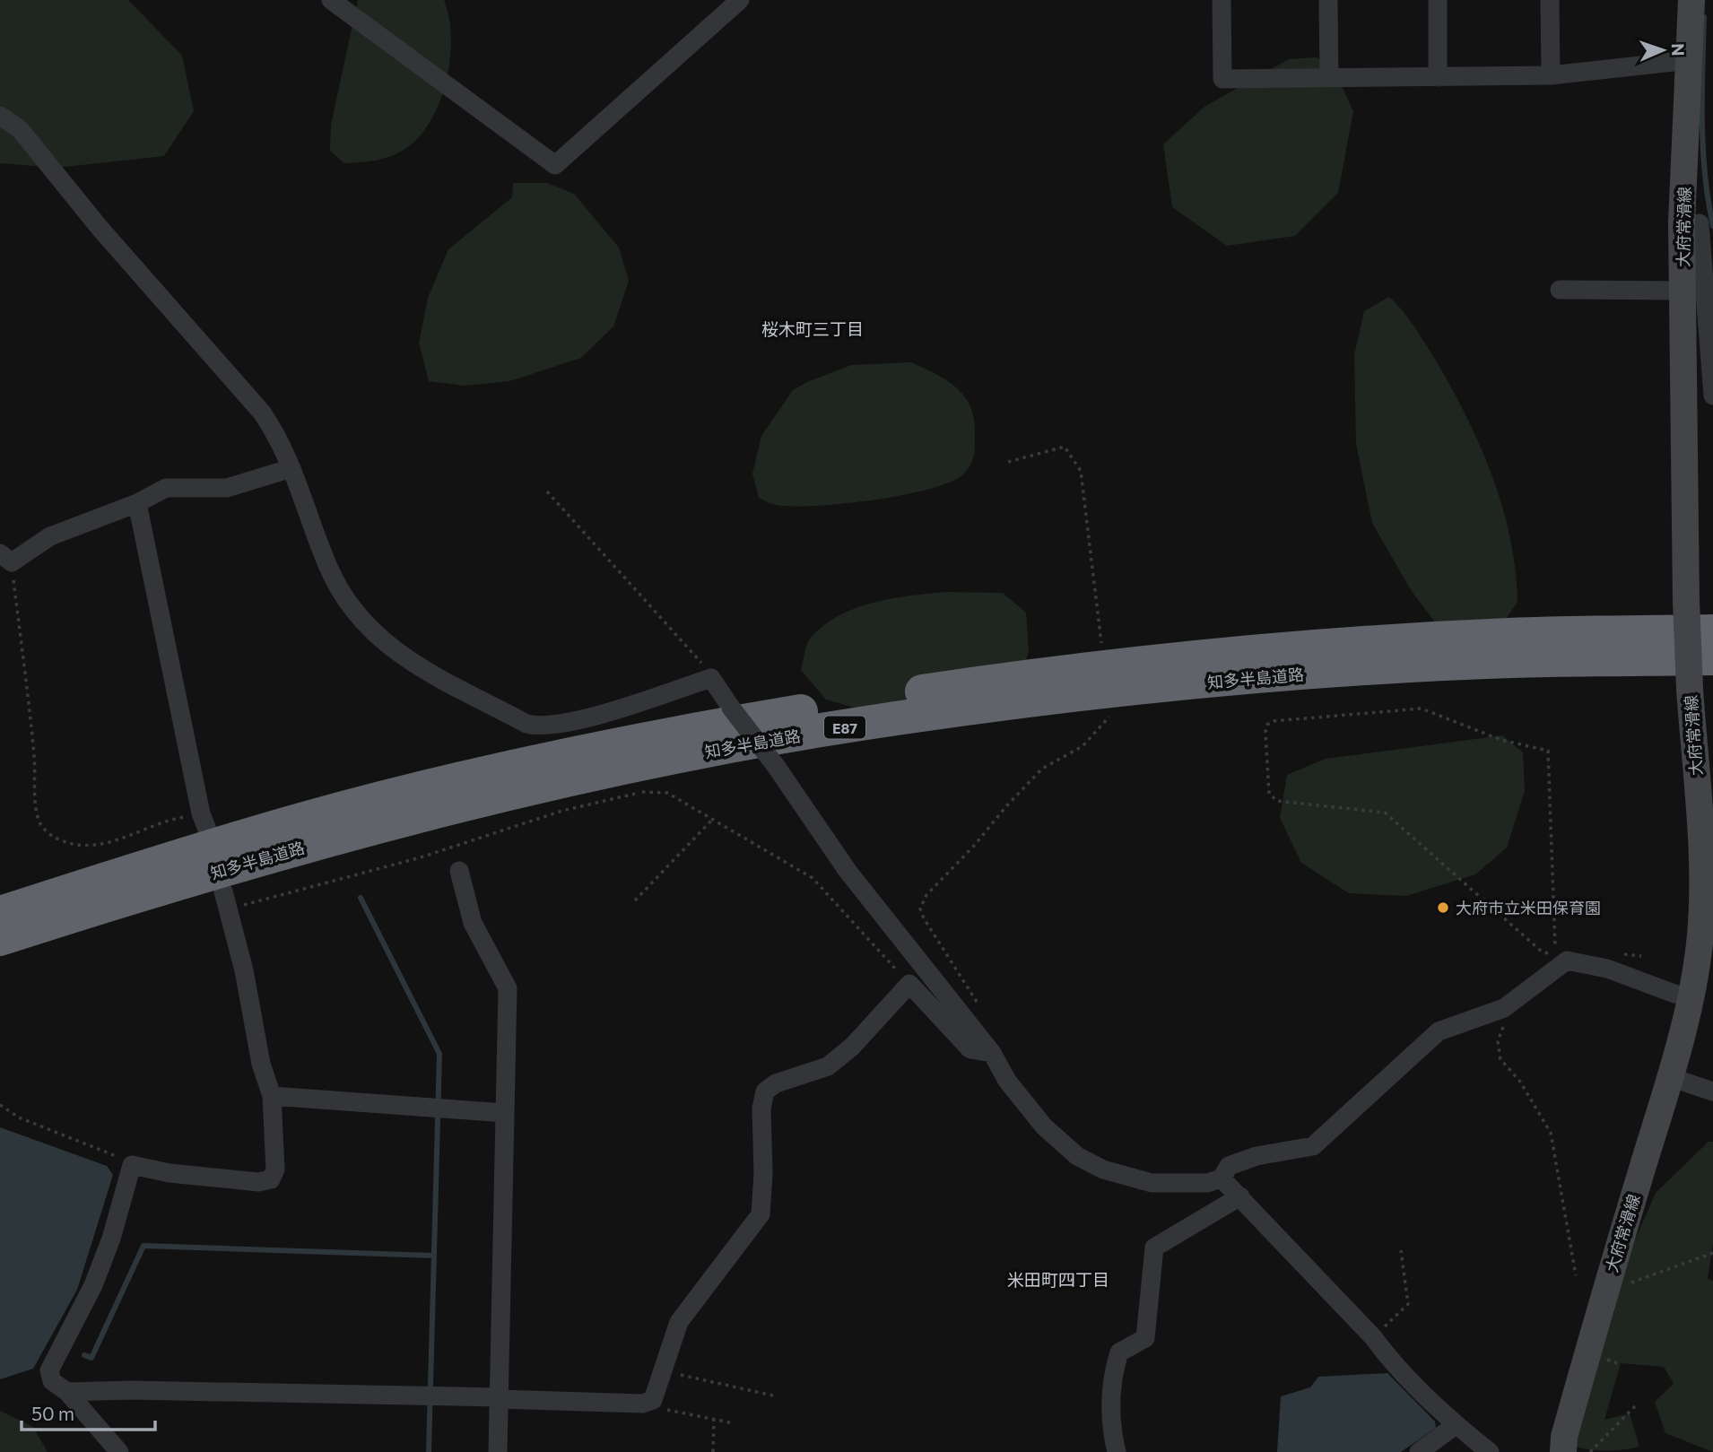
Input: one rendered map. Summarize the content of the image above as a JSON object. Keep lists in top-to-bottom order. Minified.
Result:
{"streets":{"highway":["知多半島道路","E87"],"main road":["大府常滑線"]},"districts":["桜木町三丁目","米田町四丁目"],"places":["大府市立米田保育園"],"scale_bar":"50 m","north":"right"}
